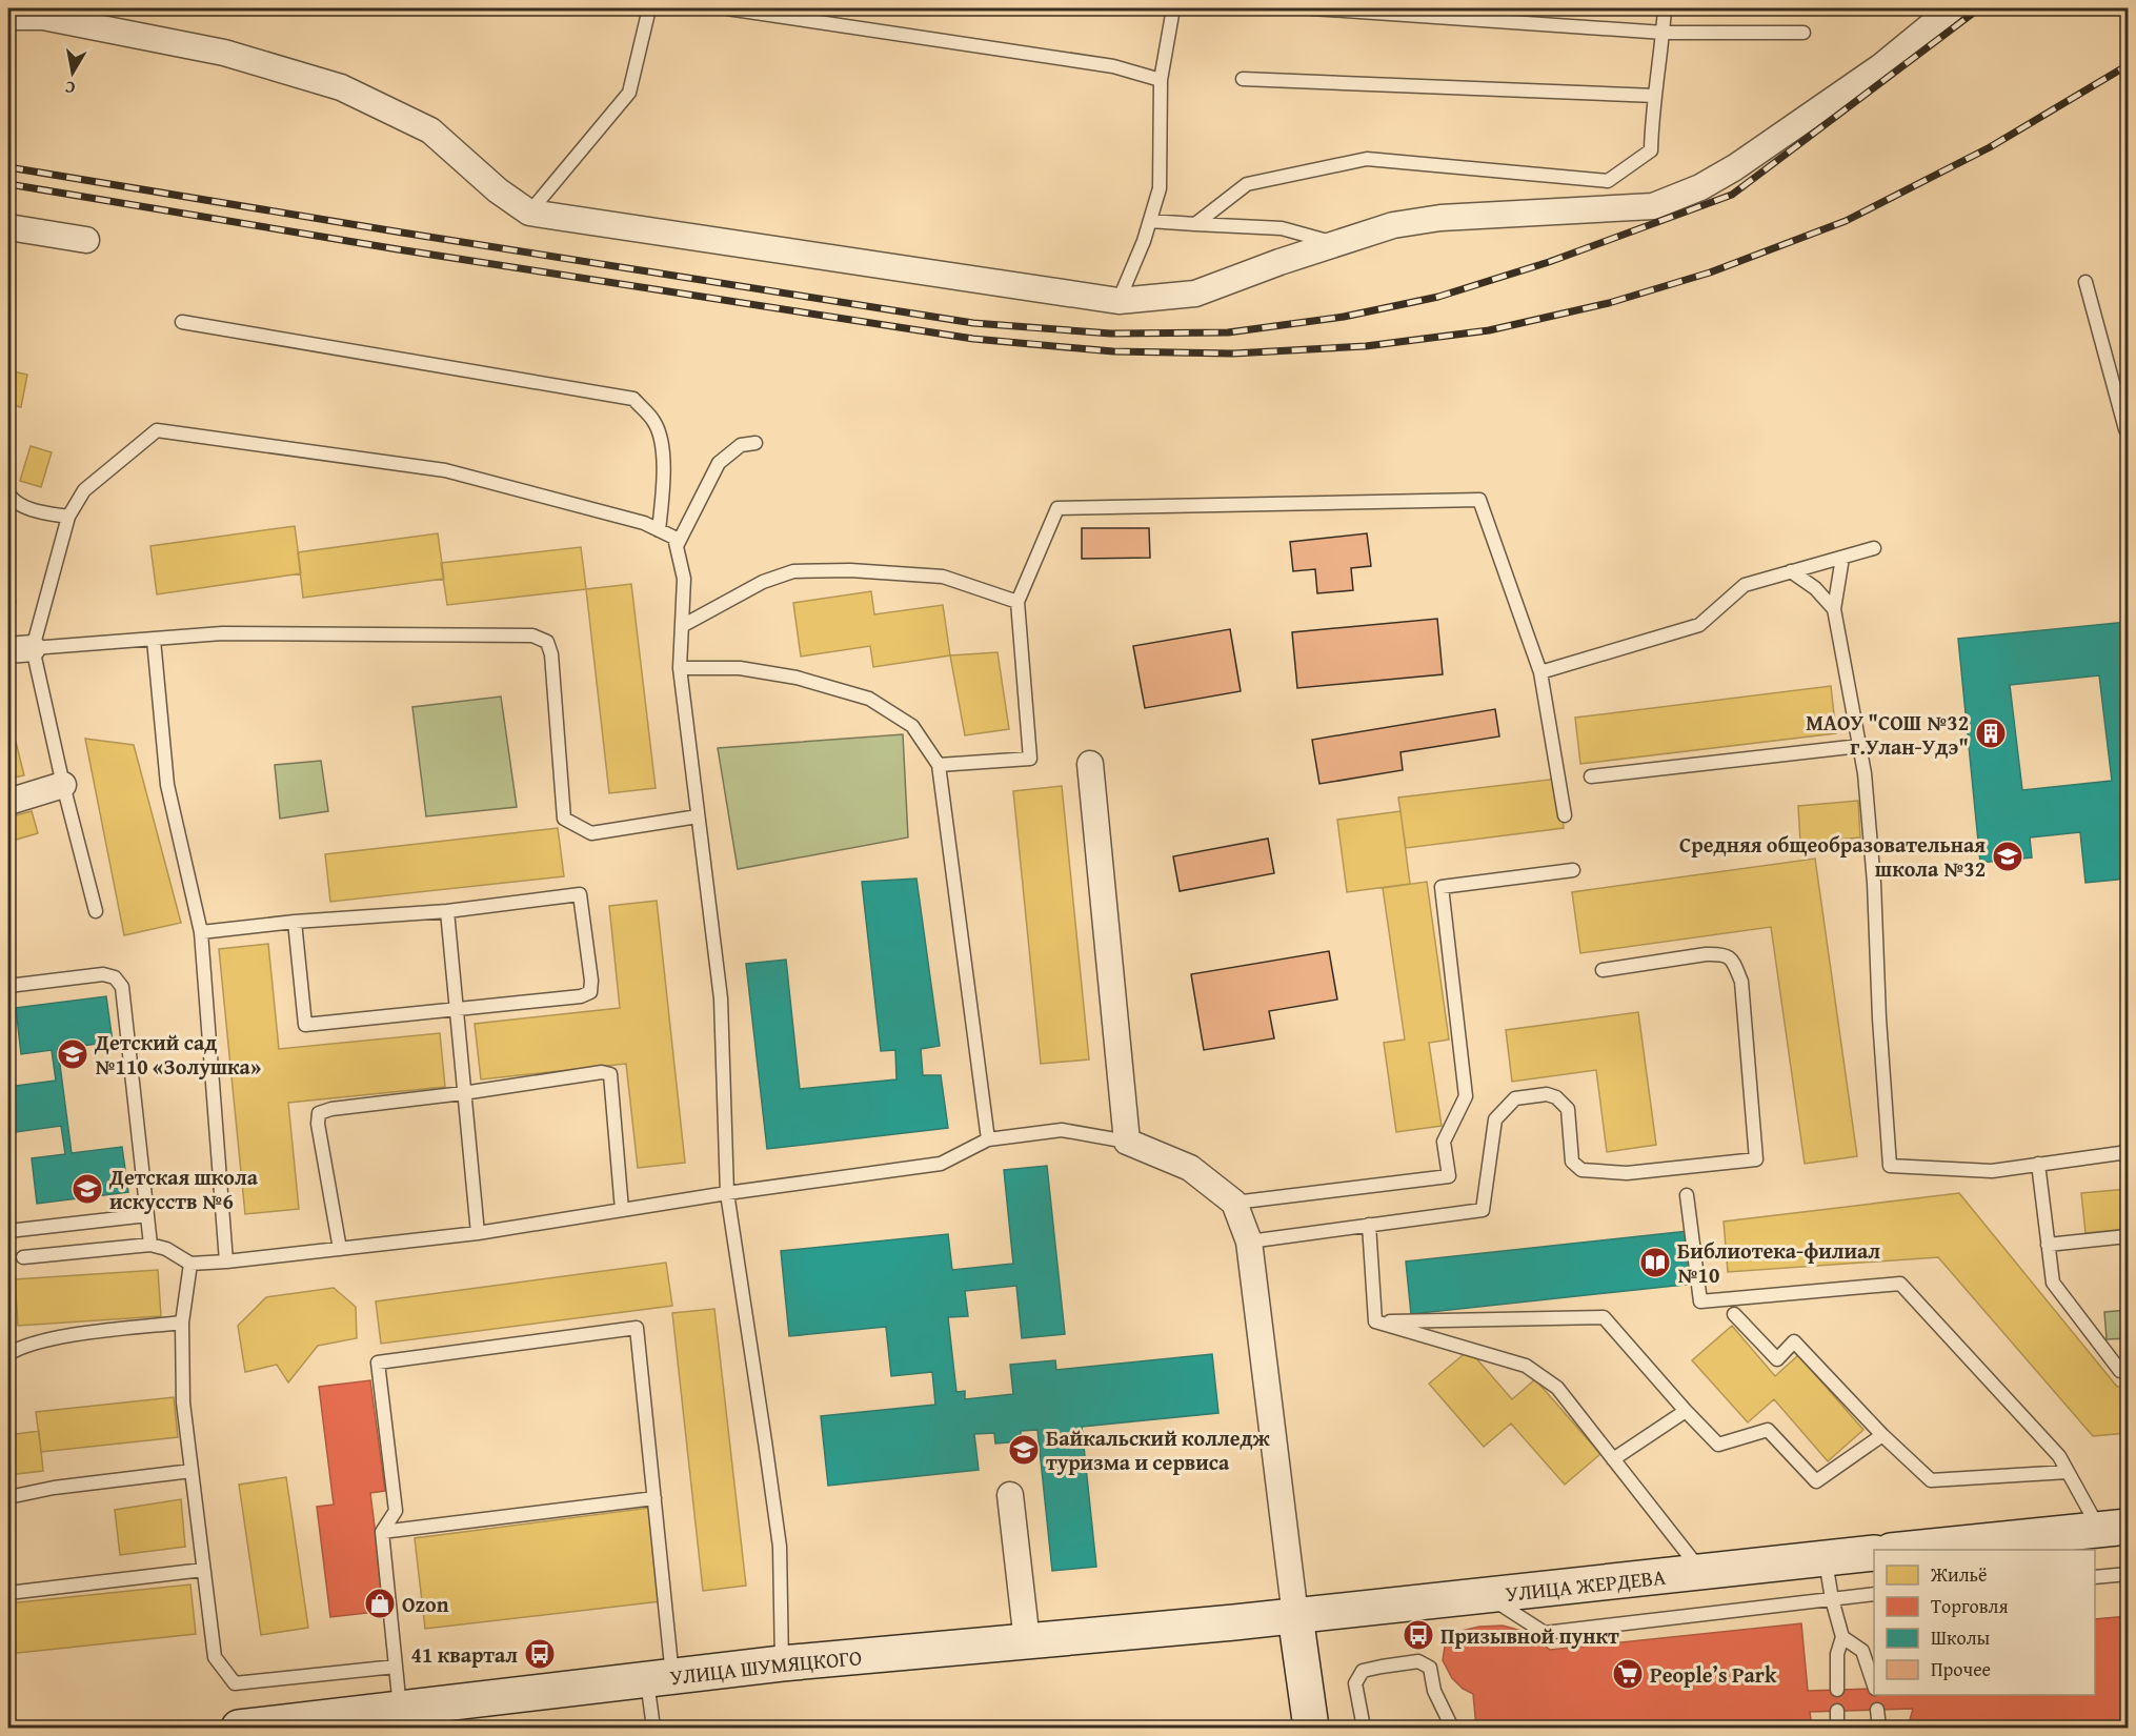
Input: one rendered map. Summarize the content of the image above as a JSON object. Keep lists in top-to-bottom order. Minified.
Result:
{"streets":{"main road":["УЛИЦА ЖЕРДЕВА","УЛИЦА ШУМЯЦКОГО"]},"crossings":[["УЛИЦА ЖЕРДЕВА","УЛИЦА ШУМЯЦКОГО"]],"places":{"building":["МАОУ \"СОШ №32 г.Улан-Удэ\""],"school or university":["Средняя общеобразовательная школа №32","Детский сад №110 «Золушка»","Детская школа искусств №6","Байкальский колледж туризма и сервиса"],"library":["Библиотека-филиал №10"],"shop":["Ozon"],"bus stop":["Призывной пункт","41 квартал"],"supermarket":["People’s Park"]},"legend":["Жильё","Торговля","Школы","Прочее"],"north":"bottom"}
